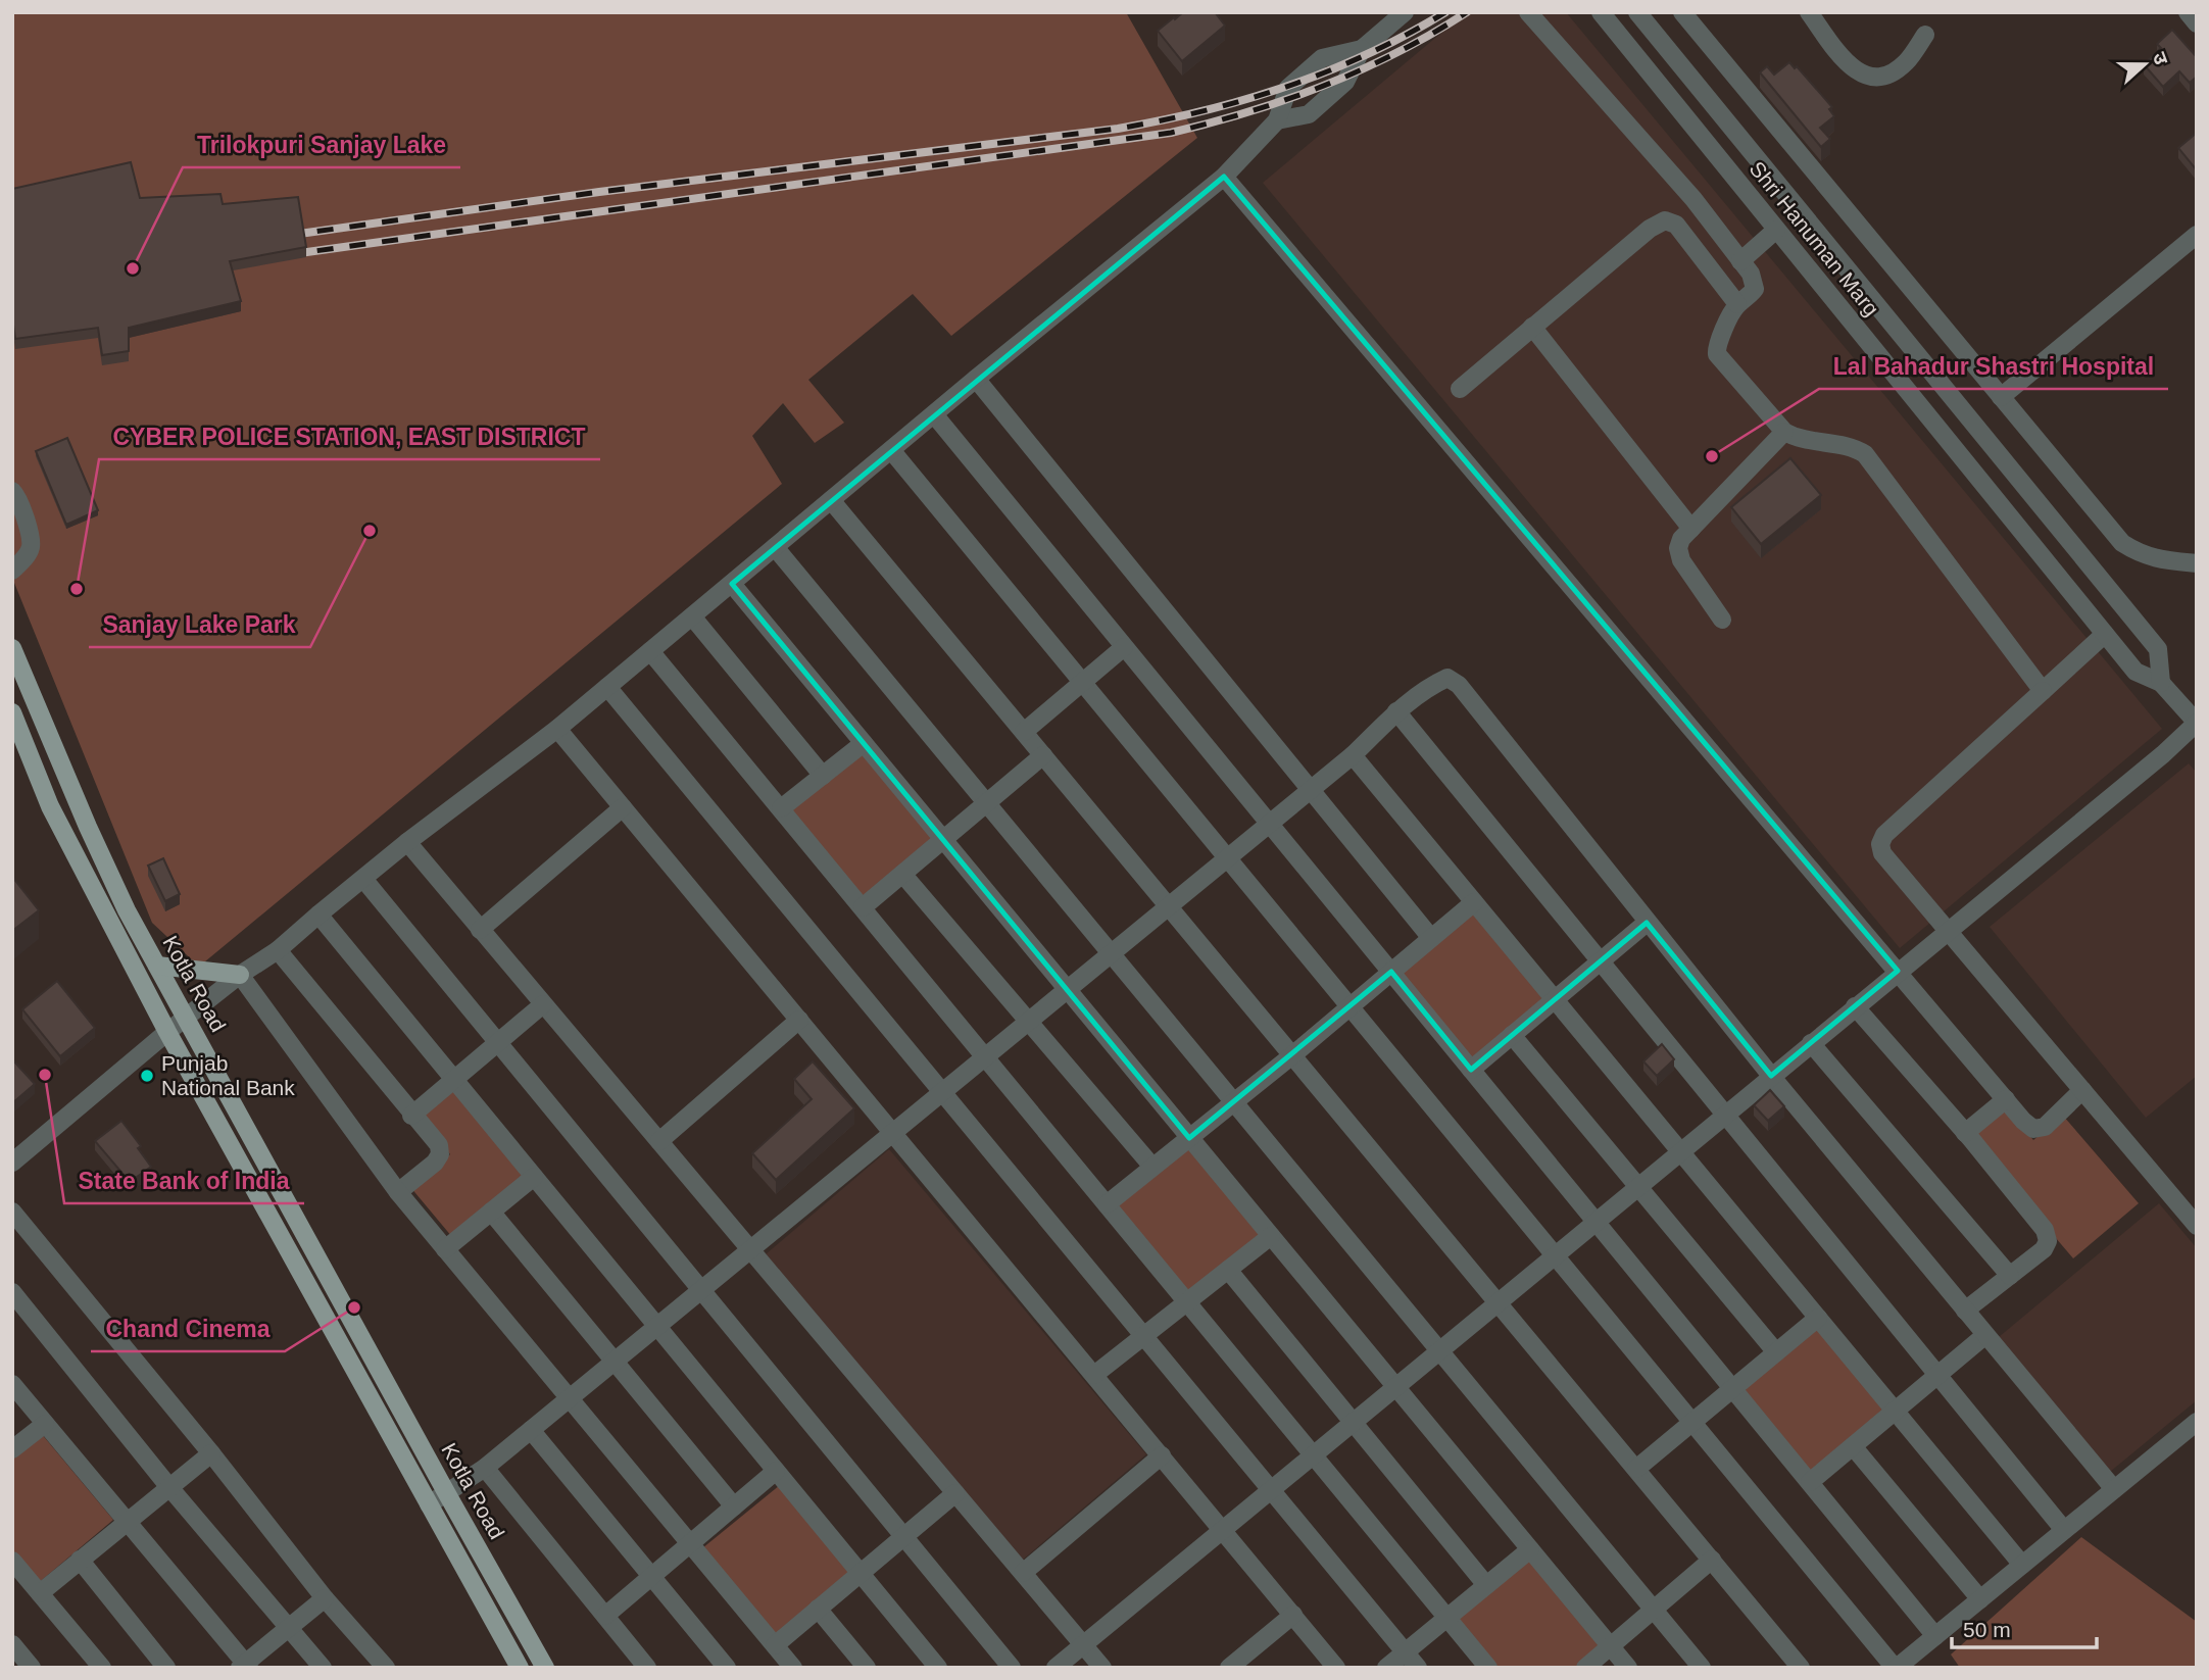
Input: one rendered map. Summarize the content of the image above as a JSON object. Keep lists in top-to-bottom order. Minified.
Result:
{"streets":{"main road":["Kotla Road"],"street":["Shri Hanuman Marg"]},"places":["Trilokpuri Sanjay Lake","Lal Bahadur Shastri Hospital","Sanjay Lake Park","CYBER POLICE STATION, EAST DISTRICT","State Bank of India","Punjab National Bank","Chand Cinema"],"scale_bar":"50 m","north":"right"}
